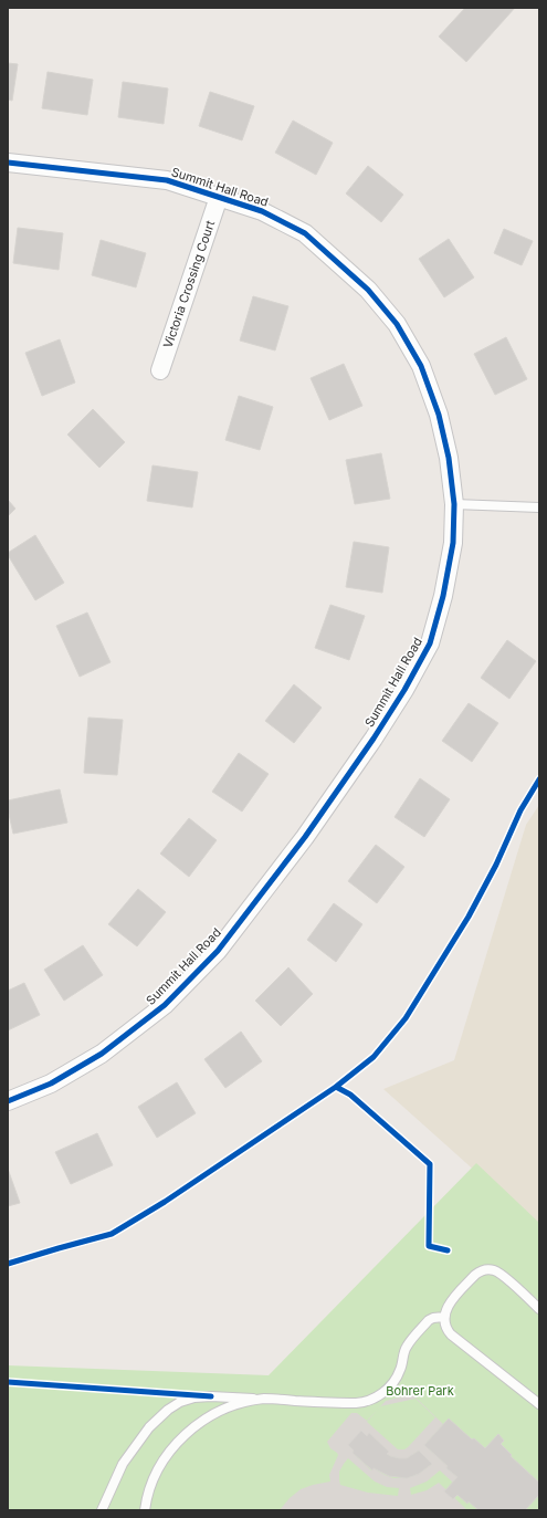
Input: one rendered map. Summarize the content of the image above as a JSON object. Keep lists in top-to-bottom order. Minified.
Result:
{"streets":{"street":["Summit Hall Road","Victoria Crossing Court"]},"crossings":[["Summit Hall Road","Victoria Crossing Court"]],"parks":["Bohrer Park"]}
